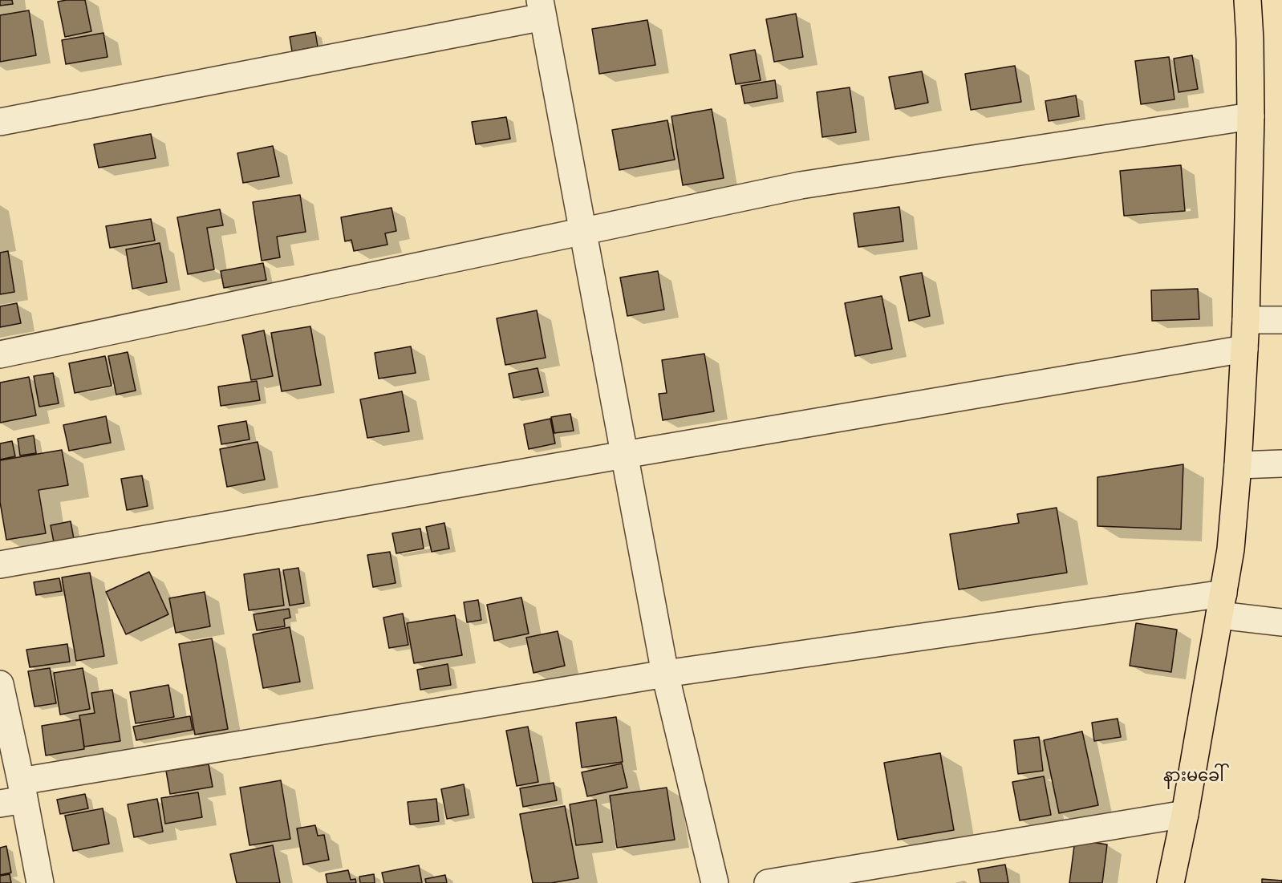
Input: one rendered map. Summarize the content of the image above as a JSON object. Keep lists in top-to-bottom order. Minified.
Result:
{"districts":["နားမခေါ်"]}
